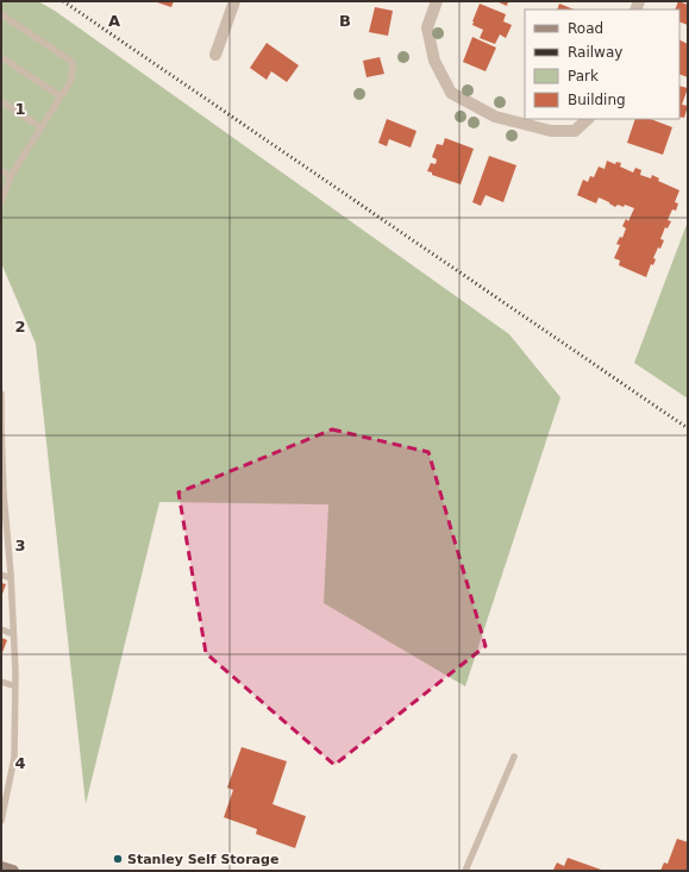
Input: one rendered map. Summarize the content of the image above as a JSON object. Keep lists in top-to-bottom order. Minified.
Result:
{"places":["Stanley Self Storage"],"legend":["Road","Railway","Park","Building"],"grid":{"columns":["A","B"],"rows":["1","2","3","4"]}}
